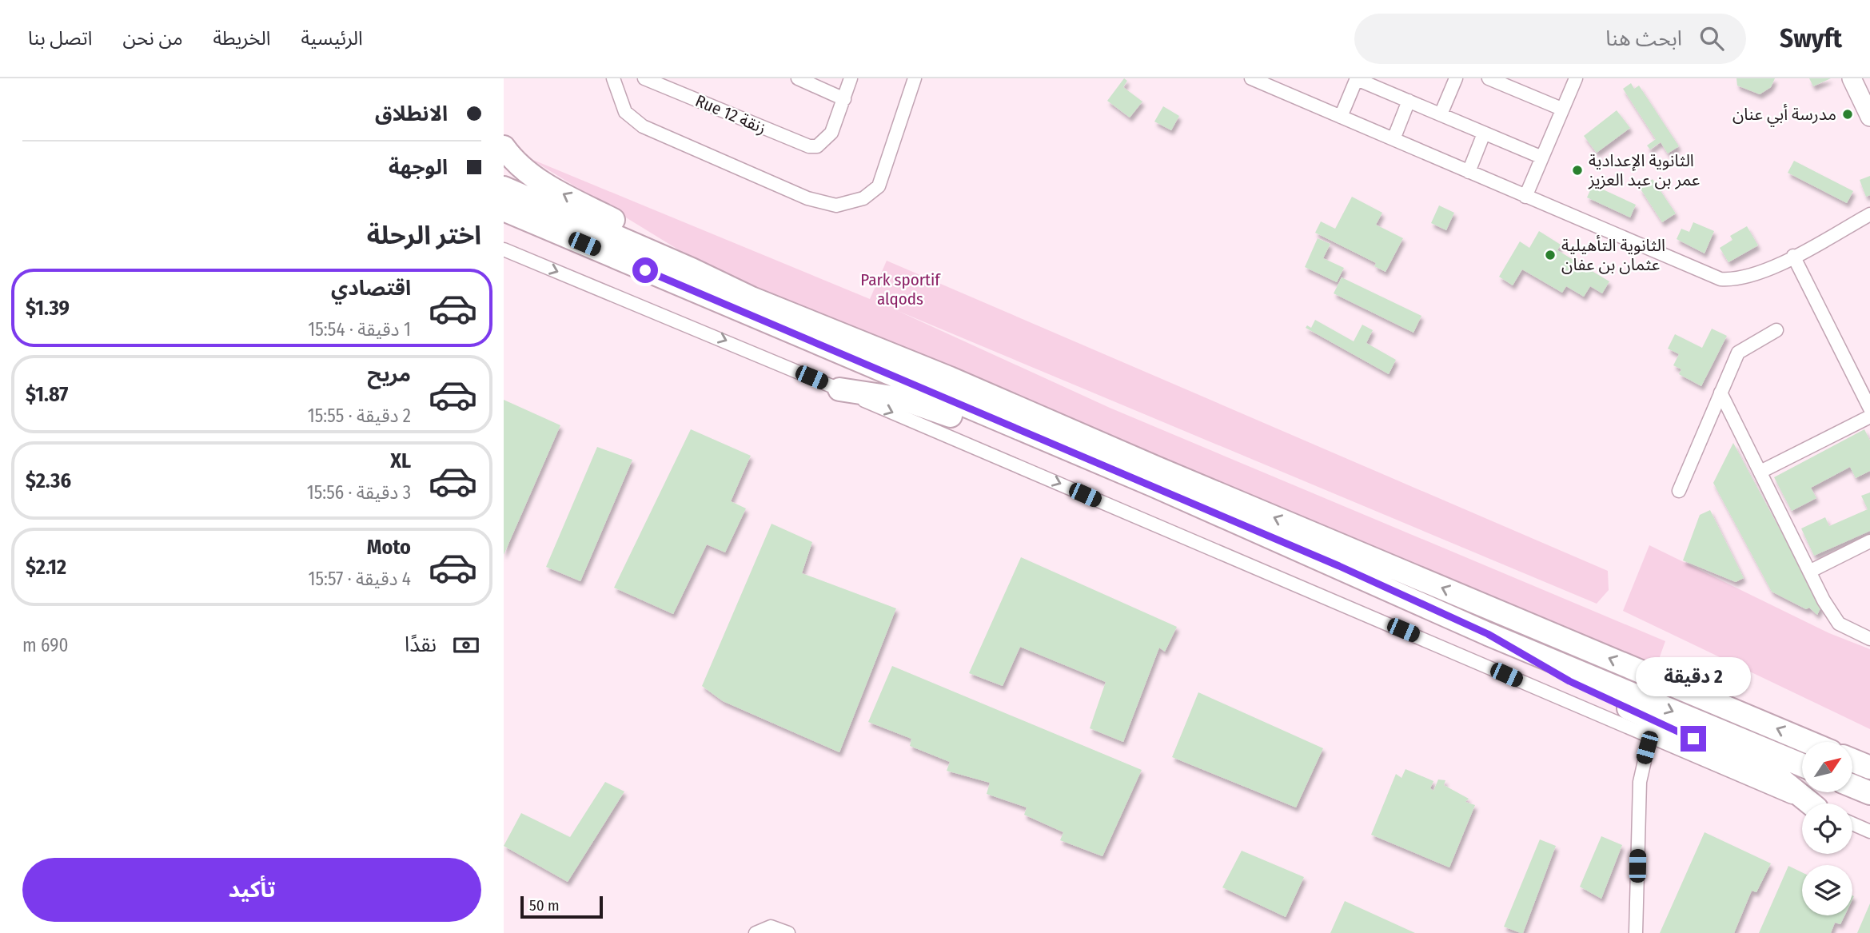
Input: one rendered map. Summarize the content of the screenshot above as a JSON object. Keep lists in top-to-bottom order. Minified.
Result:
{"streets":{"street":["Rue 12 زنقة"]},"parks":["Park sportif alqods"],"places":["مدرسة أبي عنان","الثانوية الإعدادية عمر بن عبد العزيز","الثانوية التأهيلية عثمان بن عفان"],"scale_bar":"50 m","north":"top right","page":{"header":"Swyft","search":"ابحث هنا","nav":["الرئيسية","الخريطة","من نحن","اتصل بنا"],"banner":["الانطلاق","الوجهة"],"heading":"اختر الرحلة","list":[{"name":"اقتصادي","note":"1 دقيقة · 15:54","value":"$1.39"},{"name":"مريح","note":"2 دقيقة · 15:55","value":"$1.87"},{"name":"XL","note":"3 دقيقة · 15:56","value":"$2.36"},{"name":"Moto","note":"4 دقيقة · 15:57","value":"$2.12"}],"pay":["نقدًا","690 m"],"bubble":"2 دقيقة","buttons":"تأكيد","scale":"50 m"}}
